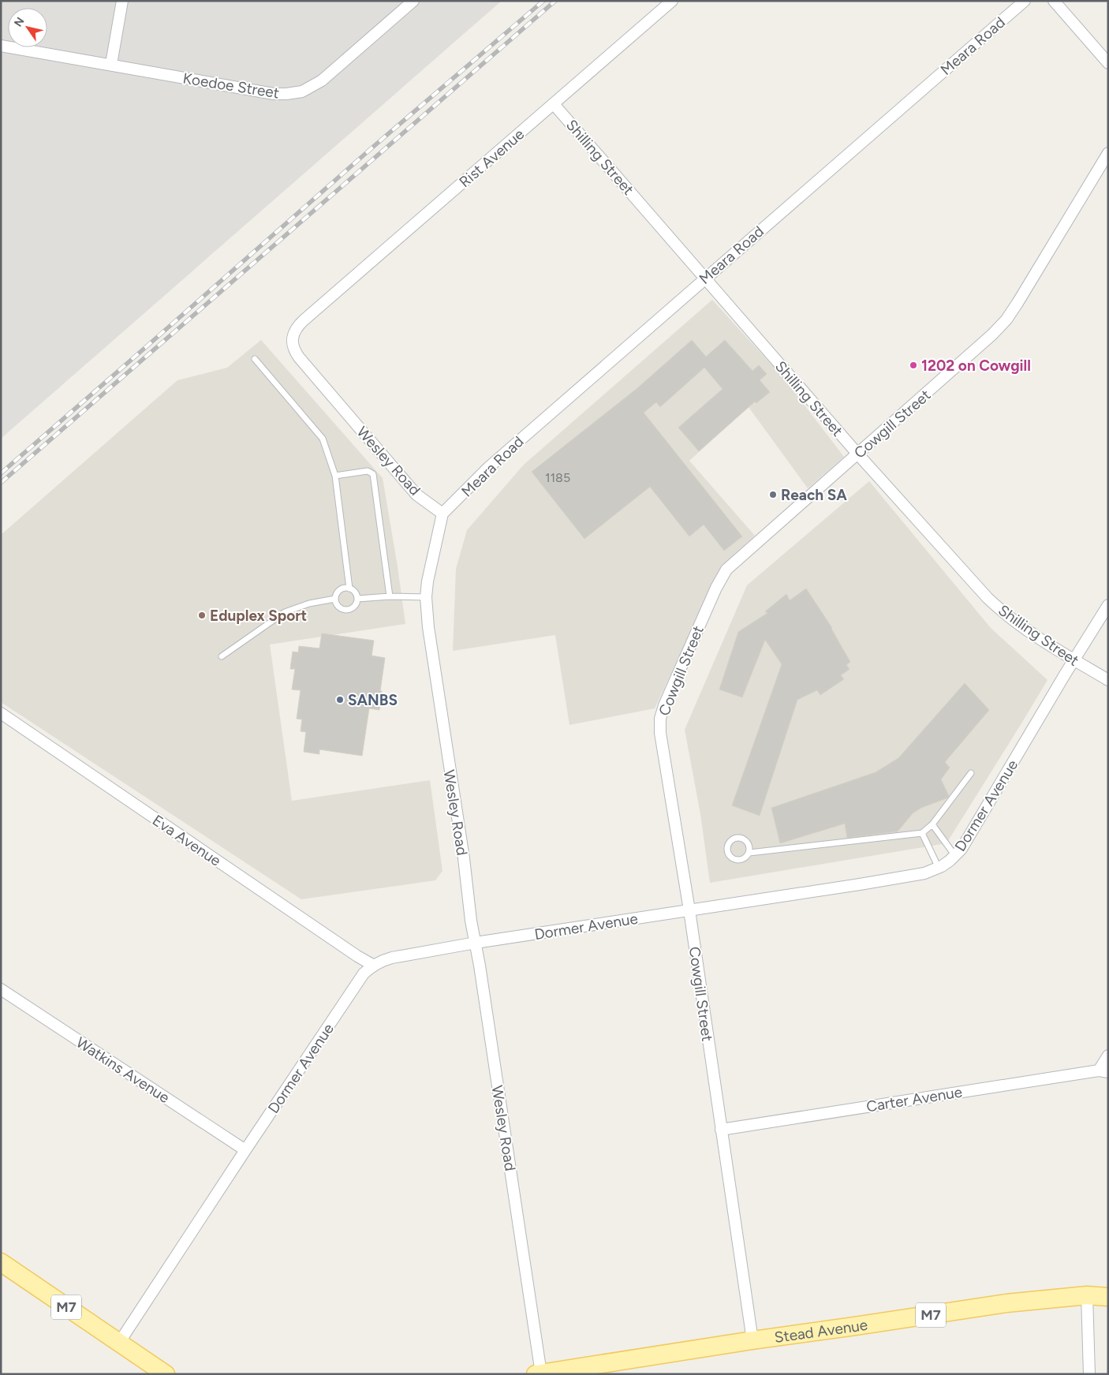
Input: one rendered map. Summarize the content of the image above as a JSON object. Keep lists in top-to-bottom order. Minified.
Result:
{"streets":{"main road":["M7","Stead Avenue"],"street":["Meara Road","Koedoe Street","Shilling Street","Rist Avenue","Cowgill Street","Wesley Road","Dormer Avenue","Eva Avenue","Watkins Avenue","Carter Avenue"]},"crossings":[["Meara Road","Shilling Street"],["Meara Road","Wesley Road"],["Shilling Street","Rist Avenue"],["Shilling Street","Cowgill Street"],["Shilling Street","Dormer Avenue"],["Rist Avenue","Wesley Road"],["Cowgill Street","Dormer Avenue"],["Cowgill Street","Carter Avenue"],["Cowgill Street","Stead Avenue"],["Wesley Road","Dormer Avenue"],["Wesley Road","Stead Avenue"],["Dormer Avenue","Eva Avenue"],["Dormer Avenue","Watkins Avenue"],["Dormer Avenue","M7"]],"places":["1202 on Cowgill","Reach SA","Eduplex Sport","SANBS"],"house_numbers":["1185"],"north":"top left"}
